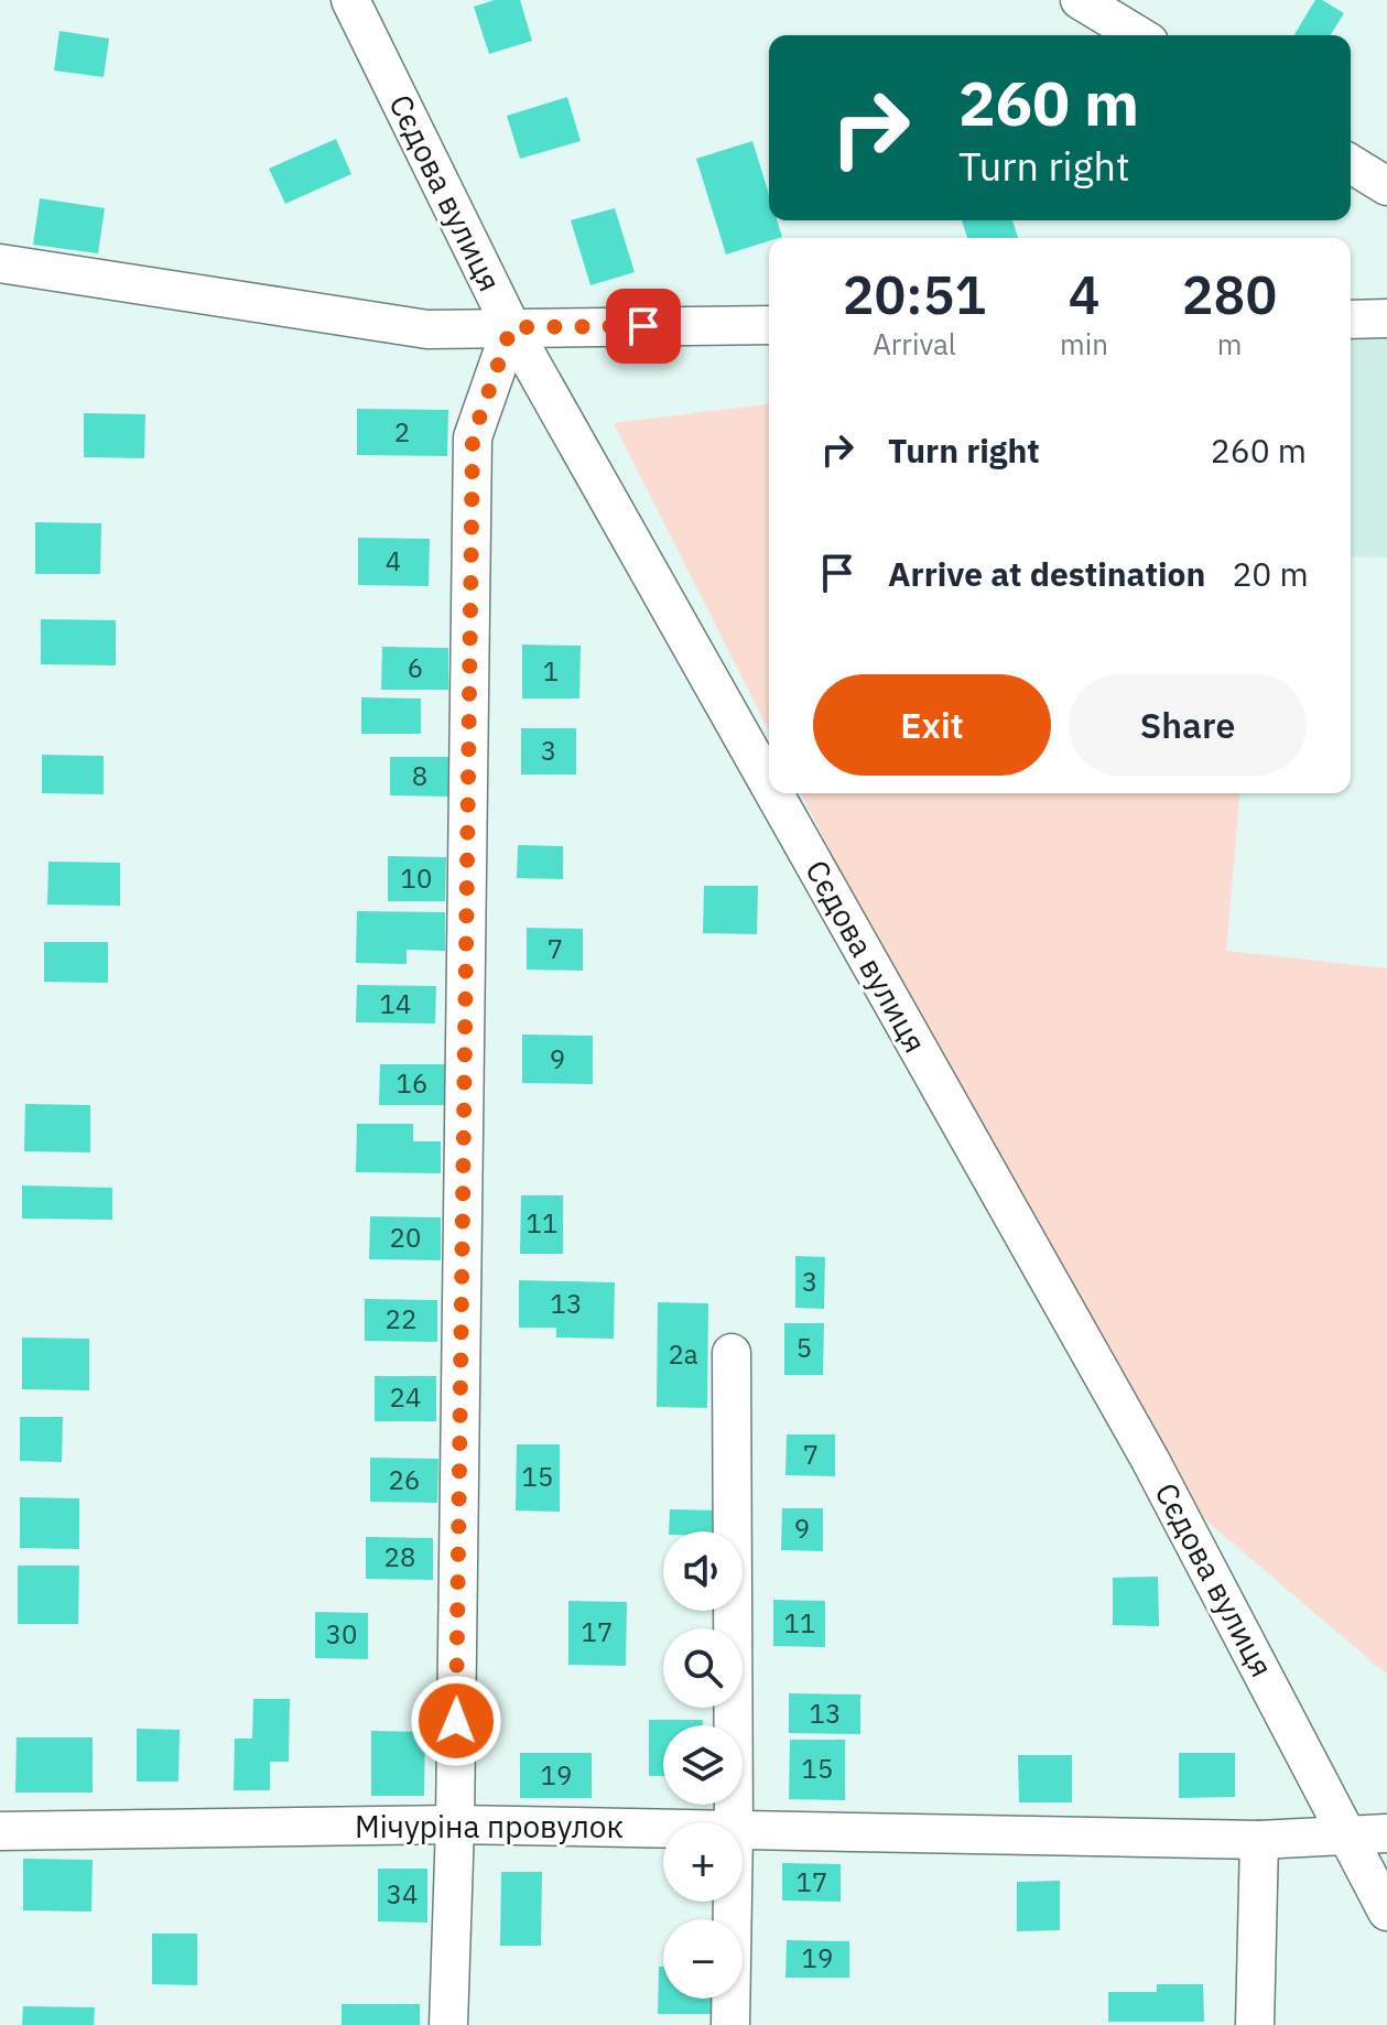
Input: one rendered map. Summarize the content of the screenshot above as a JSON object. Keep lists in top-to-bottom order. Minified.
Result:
{"streets":{"street":["Сєдова вулиця","Мічуріна провулок"]},"crossings":[["Сєдова вулиця","Мічуріна провулок"]],"house_numbers":["2","4","6","1","3","8","10","7","14","9","16","11","20","3","13","22","5","2а","24","7","15","26","9","28","11","17","30","13","15","19","17","34","19"],"page":{"turn":["260 m","Turn right"],"eta":["20:51","Arrival","4","min","280","m"],"list":[{"name":"Turn right","value":"260 m"},{"name":"Arrive at destination","value":"20 m"}],"buttons":["Exit","Share"],"map_buttons":["+","−"]}}
